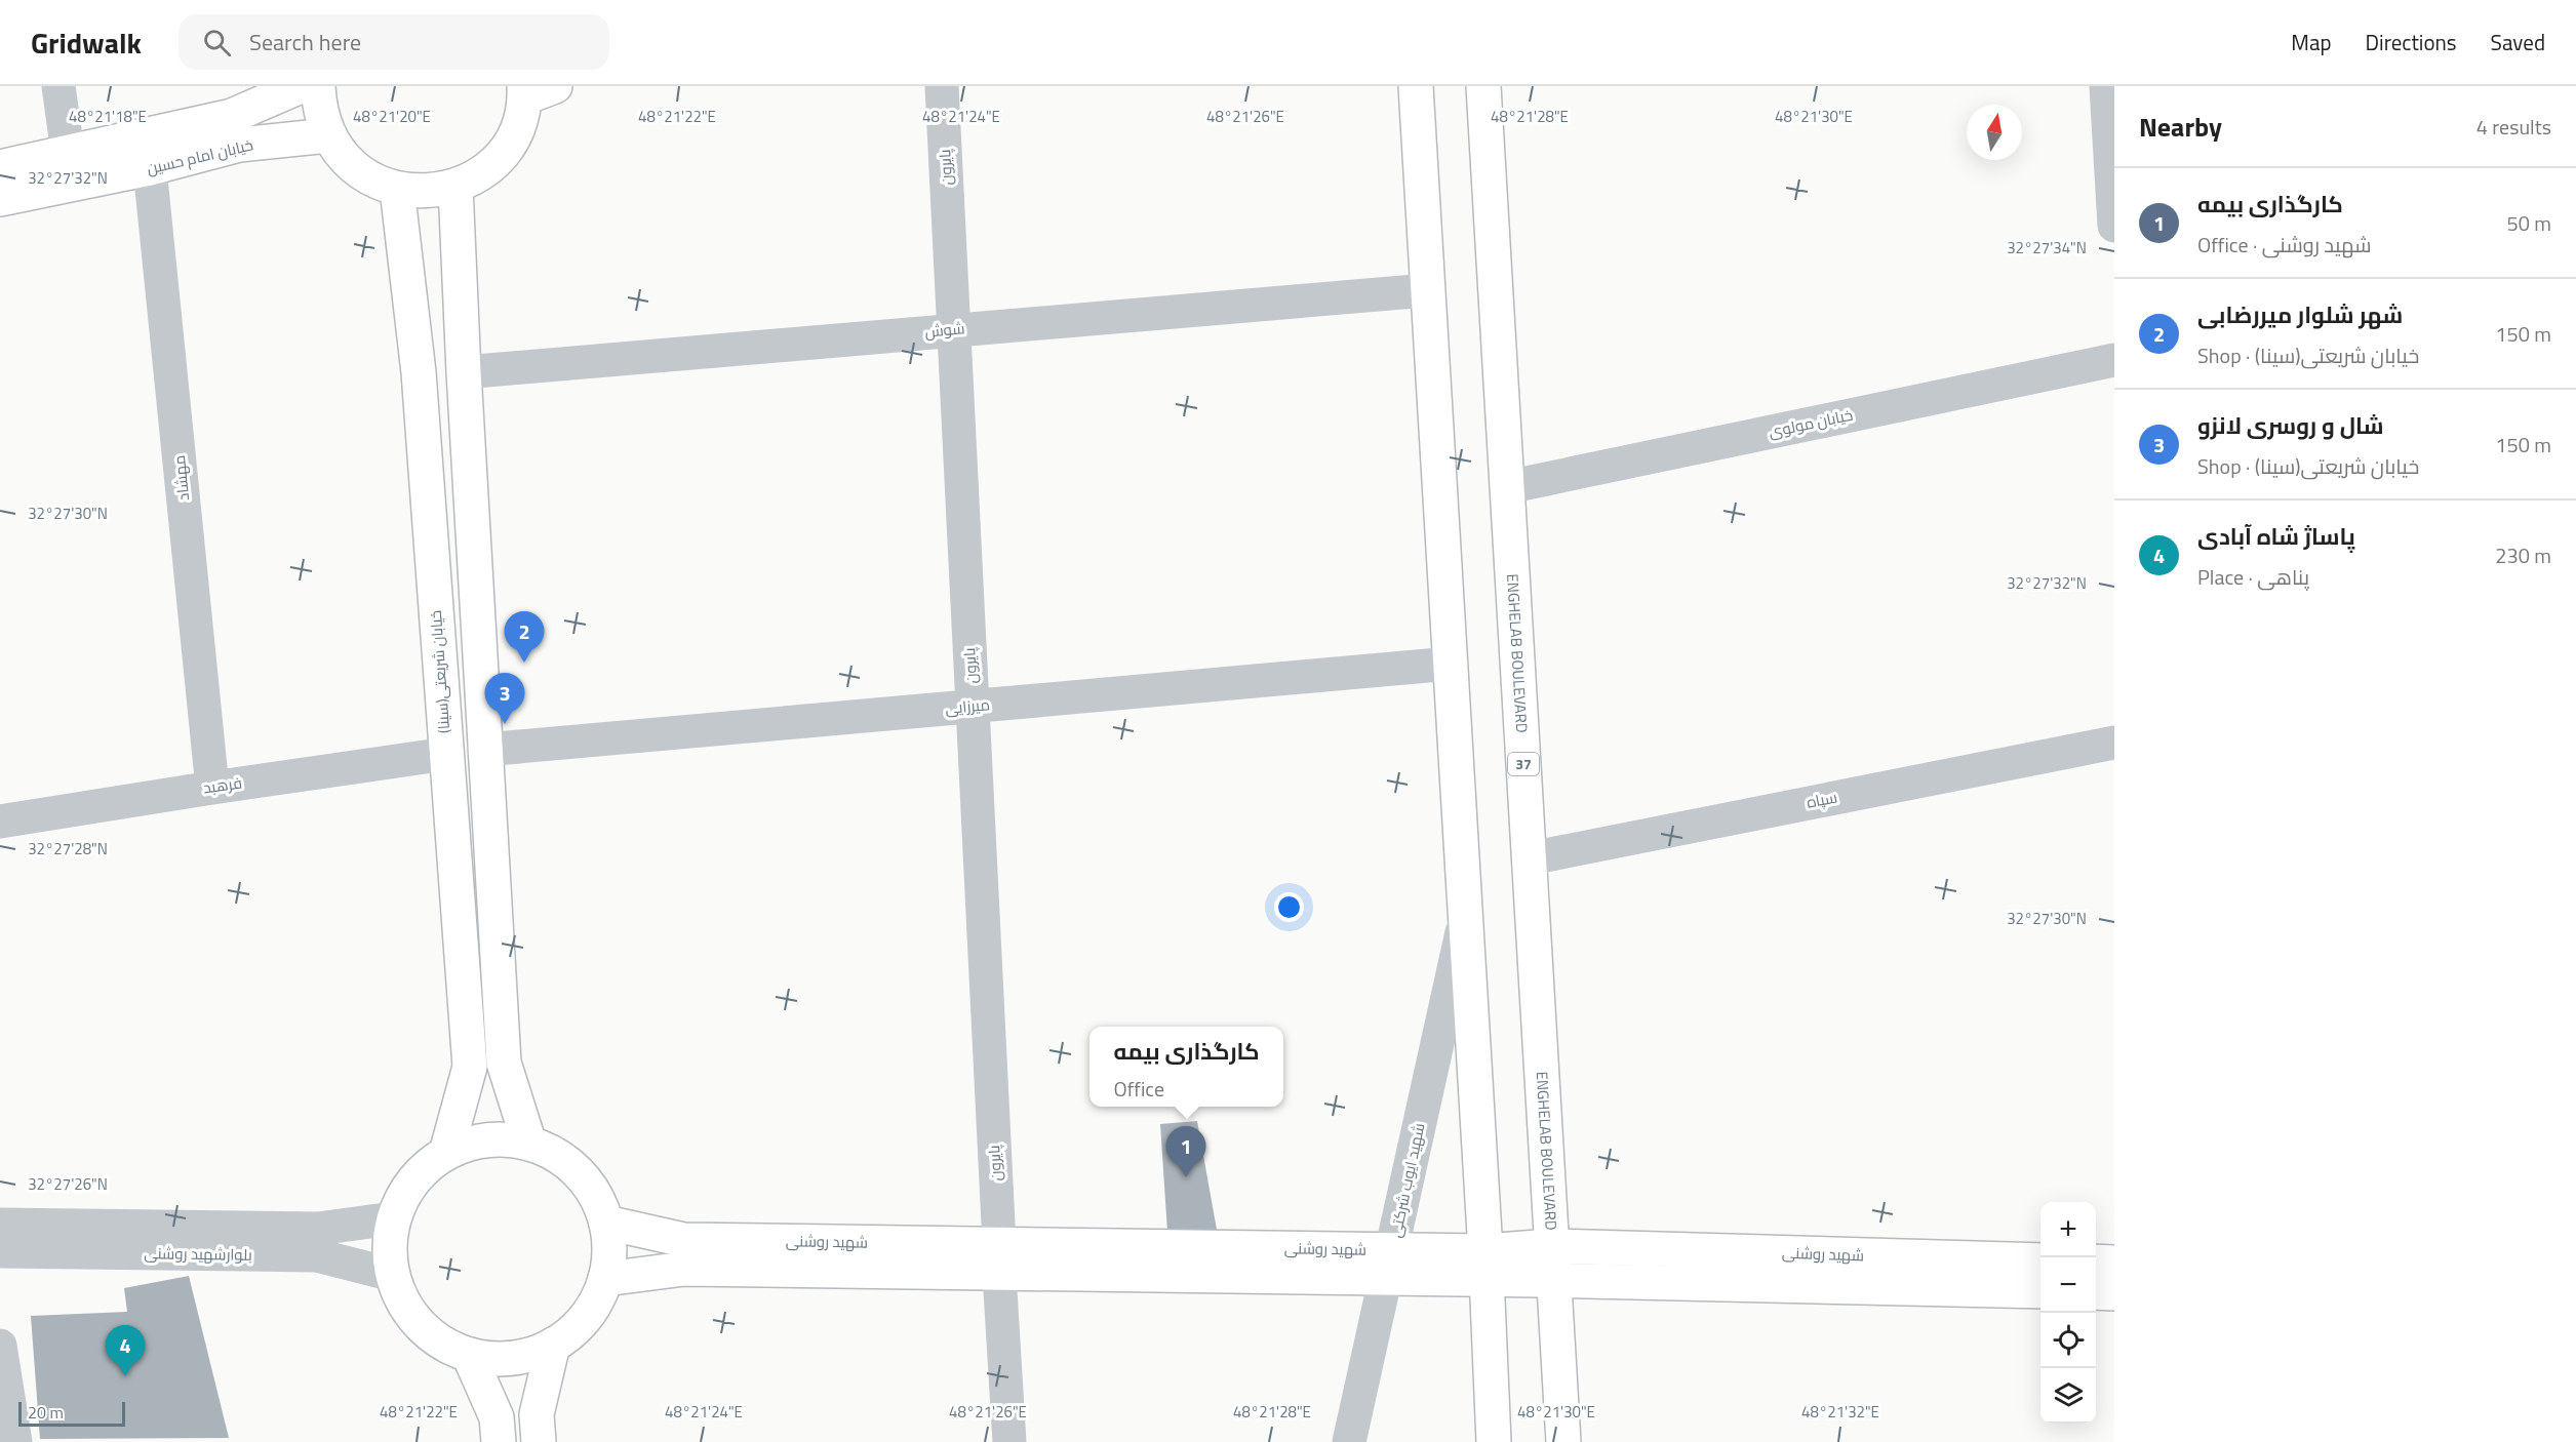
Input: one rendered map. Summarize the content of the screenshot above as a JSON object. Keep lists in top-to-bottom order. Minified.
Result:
{"streets":{"main road":["خیابان امام حسین","ENGHELAB BOULEVARD","خیابان شریعتی(سینا)","37","شهید روشنی"],"street":["پایرون","شوش","خیابان مولوی","مهشاد","میرزایی","فرهبد","سپاه","شهید ایوب شرکتی","بلوارشهید روشنی"]},"crossings":[["خیابان امام حسین","مهشاد"],["پایرون","شوش"],["پایرون","میرزایی"],["پایرون","شهید روشنی"],["خیابان مولوی","ENGHELAB BOULEVARD"],["مهشاد","فرهبد"],["ENGHELAB BOULEVARD","سپاه"],["ENGHELAB BOULEVARD","شهید روشنی"],["خیابان شریعتی(سینا)","فرهبد"],["خیابان شریعتی(سینا)","شهید روشنی"],["خیابان شریعتی(سینا)","بلوارشهید روشنی"],["شهید ایوب شرکتی","شهید روشنی"],["شهید روشنی","بلوارشهید روشنی"]],"scale_bar":"20 m","north":"top","page":{"header":"Gridwalk","search":"Search here","nav":["Map","Directions","Saved"],"heading":["Nearby","4 results"],"list":[{"mark":"1","name":"کارگذاری بیمه","note":"Office · شهید روشنی","value":"50 m"},{"mark":"2","name":"شهر شلوار میررضابی","note":"Shop · خیابان شریعتی(سینا)","value":"150 m"},{"mark":"3","name":"شال و روسری لانزو","note":"Shop · خیابان شریعتی(سینا)","value":"150 m"},{"mark":"4","name":"پاساژ شاه آبادی","note":"Place · پناهی","value":"230 m"}],"pins":["2","3","1","4"],"popup":["کارگذاری بیمه","Office"],"map_buttons":["+","−"],"scale":"20 m"},"coordinates":["48°21'18\"E","48°21'20\"E","48°21'22\"E","48°21'24\"E","48°21'26\"E","48°21'28\"E","48°21'30\"E","32°27'32\"N","32°27'34\"N","32°27'30\"N","32°27'28\"N","32°27'26\"N","48°21'32\"E"]}
